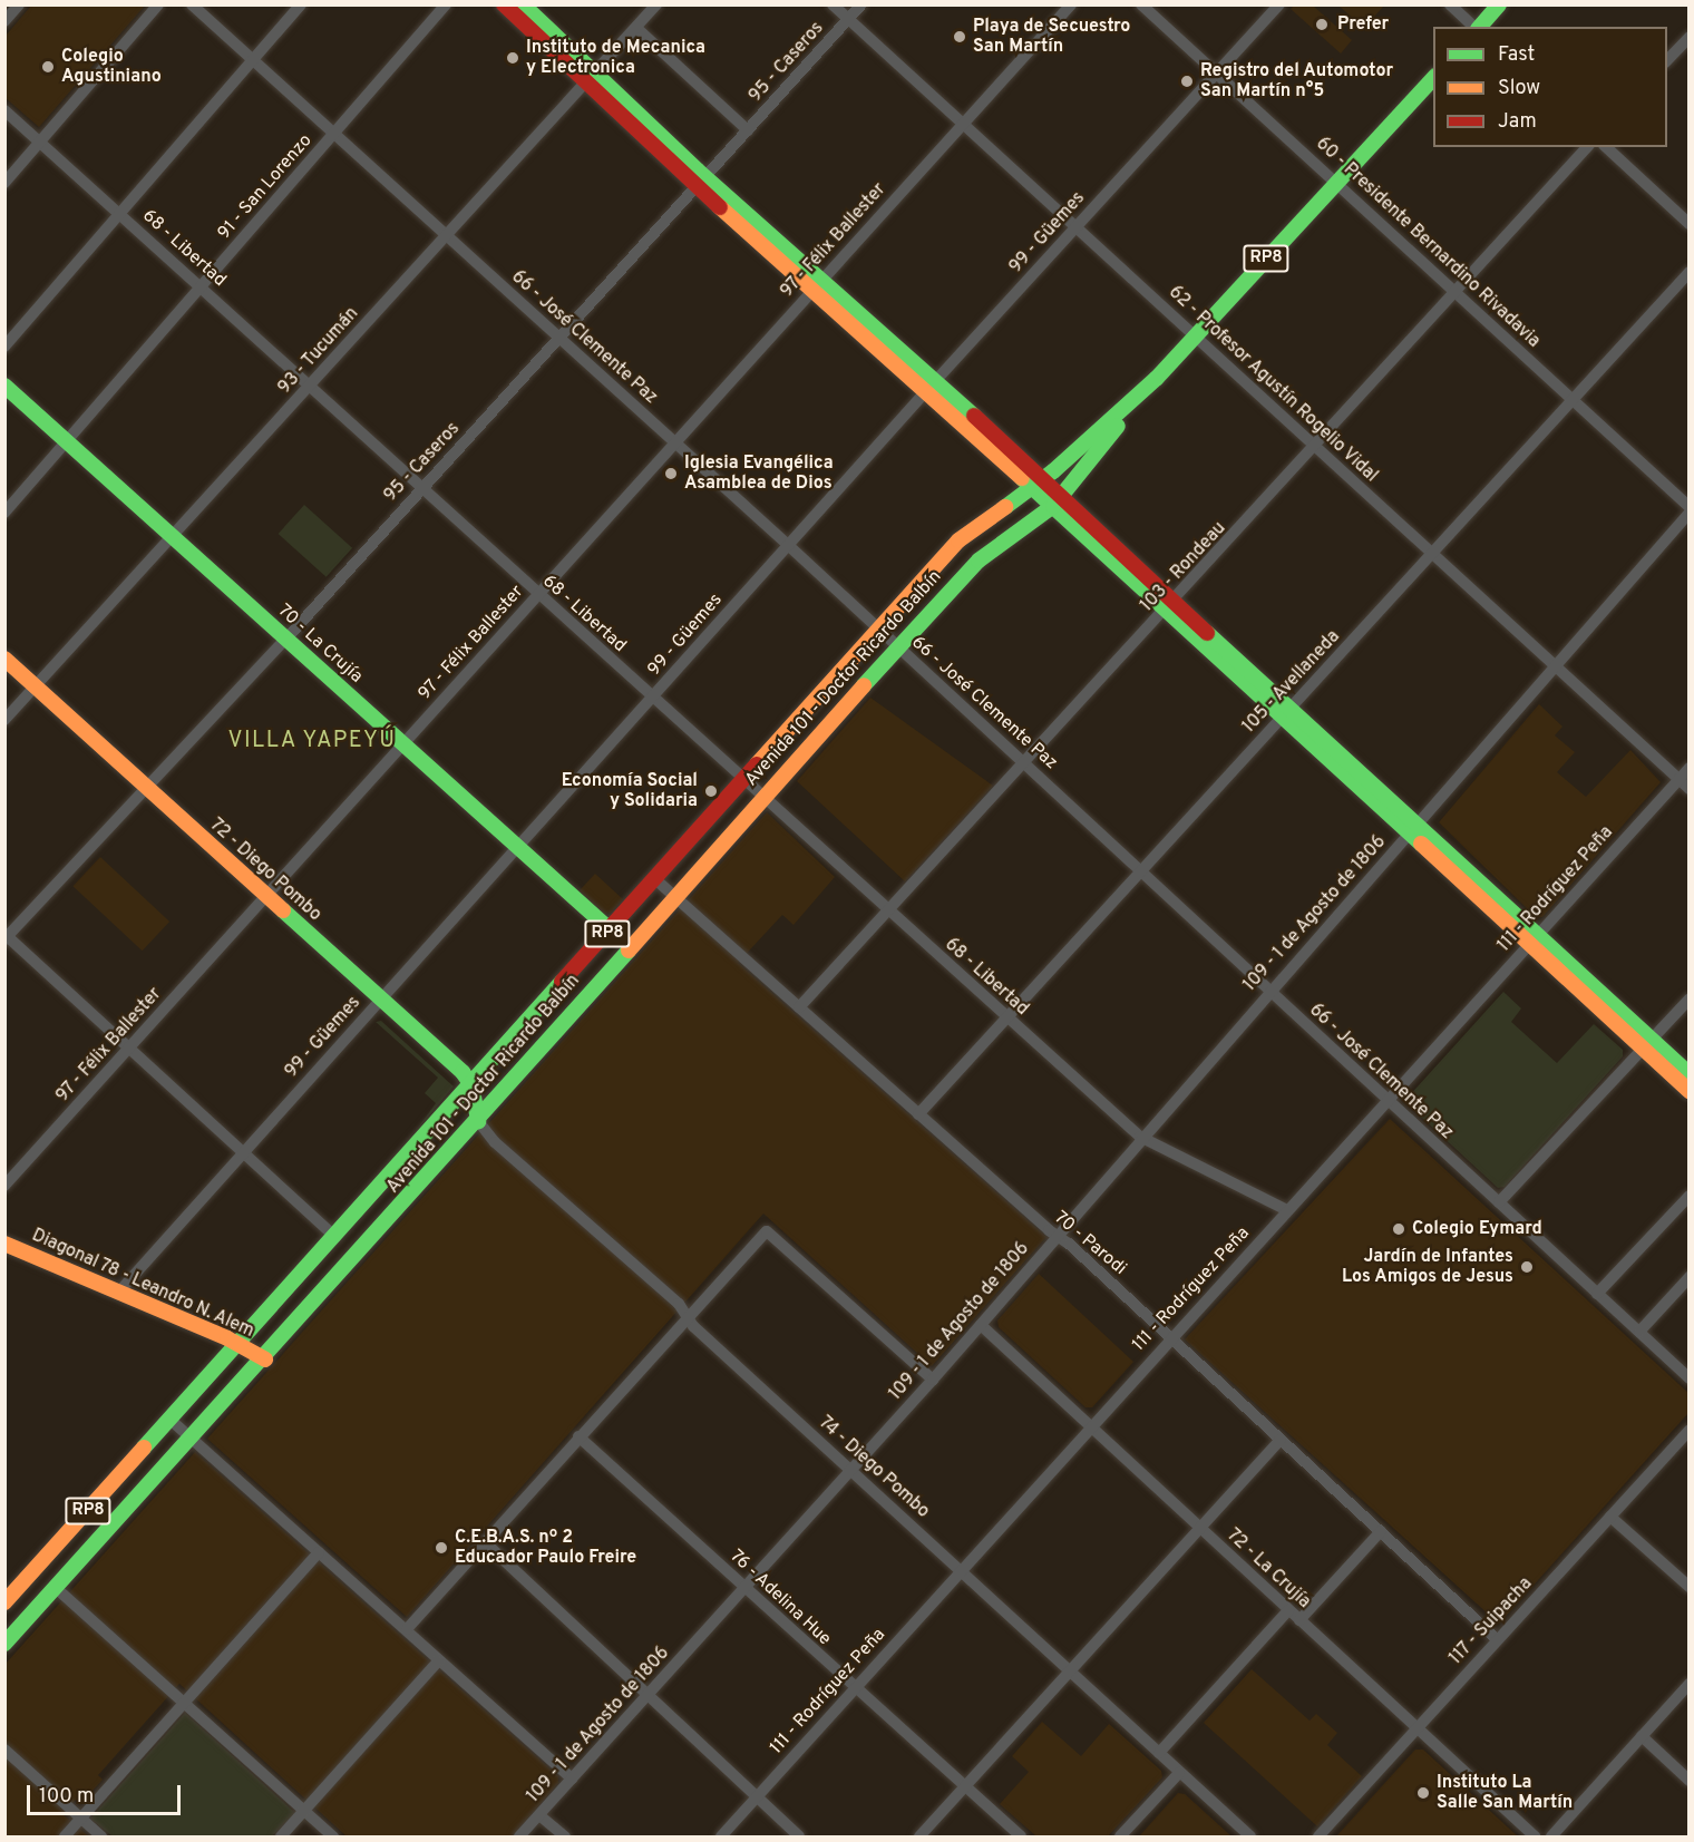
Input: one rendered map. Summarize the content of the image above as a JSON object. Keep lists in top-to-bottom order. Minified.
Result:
{"streets":{"main road":["RP8","70 - La Crujía","Avenida 101 - Doctor Ricardo Balbín","72 - Diego Pombo","Diagonal 78 - Leandro N. Alem"],"street":["95 - Caseros","91 - San Lorenzo","99 - Güemes","97 - Félix Ballester","60 - Presidente Bernardino Rivadavia","68 - Libertad","66 - José Clemente Paz","93 - Tucumán","62 - Profesor Agustín Rogelio Vidal","103 - Rondeau","105 - Avellaneda","111 - Rodríguez Peña","109 - 1 de Agosto de 1806","70 - Parodi","74 - Diego Pombo","72 - La Crujía","76 - Adelina Hue","117 - Suipacha"]},"crossings":[["95 - Caseros","68 - Libertad"],["95 - Caseros","66 - José Clemente Paz"],["95 - Caseros","62 - Profesor Agustín Rogelio Vidal"],["95 - Caseros","70 - La Crujía"],["95 - Caseros","72 - Diego Pombo"],["91 - San Lorenzo","68 - Libertad"],["91 - San Lorenzo","66 - José Clemente Paz"],["91 - San Lorenzo","70 - La Crujía"],["99 - Güemes","60 - Presidente Bernardino Rivadavia"],["99 - Güemes","68 - Libertad"],["99 - Güemes","66 - José Clemente Paz"],["99 - Güemes","62 - Profesor Agustín Rogelio Vidal"],["99 - Güemes","70 - La Crujía"],["99 - Güemes","72 - Diego Pombo"],["99 - Güemes","Diagonal 78 - Leandro N. Alem"],["97 - Félix Ballester","68 - Libertad"],["97 - Félix Ballester","66 - José Clemente Paz"],["97 - Félix Ballester","62 - Profesor Agustín Rogelio Vidal"],["97 - Félix Ballester","70 - La Crujía"],["97 - Félix Ballester","72 - Diego Pombo"],["60 - Presidente Bernardino Rivadavia","103 - Rondeau"],["60 - Presidente Bernardino Rivadavia","Avenida 101 - Doctor Ricardo Balbín"],["60 - Presidente Bernardino Rivadavia","105 - Avellaneda"],["68 - Libertad","93 - Tucumán"],["68 - Libertad","103 - Rondeau"],["68 - Libertad","Avenida 101 - Doctor Ricardo Balbín"],["68 - Libertad","105 - Avellaneda"],["68 - Libertad","111 - Rodríguez Peña"],["68 - Libertad","109 - 1 de Agosto de 1806"],["66 - José Clemente Paz","93 - Tucumán"],["66 - José Clemente Paz","103 - Rondeau"],["66 - José Clemente Paz","Avenida 101 - Doctor Ricardo Balbín"],["66 - José Clemente Paz","105 - Avellaneda"],["66 - José Clemente Paz","111 - Rodríguez Peña"],["66 - José Clemente Paz","109 - 1 de Agosto de 1806"],["93 - Tucumán","70 - La Crujía"],["93 - Tucumán","72 - Diego Pombo"],["62 - Profesor Agustín Rogelio Vidal","103 - Rondeau"],["62 - Profesor Agustín Rogelio Vidal","Avenida 101 - Doctor Ricardo Balbín"],["62 - Profesor Agustín Rogelio Vidal","105 - Avellaneda"],["62 - Profesor Agustín Rogelio Vidal","111 - Rodríguez Peña"],["62 - Profesor Agustín Rogelio Vidal","109 - 1 de Agosto de 1806"],["103 - Rondeau","70 - Parodi"],["70 - La Crujía","Avenida 101 - Doctor Ricardo Balbín"],["Avenida 101 - Doctor Ricardo Balbín","72 - Diego Pombo"],["Avenida 101 - Doctor Ricardo Balbín","70 - Parodi"],["Avenida 101 - Doctor Ricardo Balbín","Diagonal 78 - Leandro N. Alem"],["Avenida 101 - Doctor Ricardo Balbín","74 - Diego Pombo"],["105 - Avellaneda","70 - Parodi"],["111 - Rodríguez Peña","70 - Parodi"],["111 - Rodríguez Peña","74 - Diego Pombo"],["111 - Rodríguez Peña","72 - La Crujía"],["111 - Rodríguez Peña","76 - Adelina Hue"],["109 - 1 de Agosto de 1806","70 - Parodi"],["109 - 1 de Agosto de 1806","74 - Diego Pombo"],["109 - 1 de Agosto de 1806","72 - La Crujía"],["109 - 1 de Agosto de 1806","76 - Adelina Hue"],["70 - Parodi","117 - Suipacha"],["72 - La Crujía","117 - Suipacha"]],"districts":["VILLA YAPEYÚ"],"places":["Prefer","Playa de Secuestro San Martín","Instituto de Mecanica y Electronica","Colegio Agustiniano","Registro del Automotor San Martín n°5","Iglesia Evangélica Asamblea de Dios","Economía Social y Solidaria","Colegio Eymard","Jardín de Infantes Los Amigos de Jesus","C.E.B.A.S. nº 2 Educador Paulo Freire","Instituto La Salle San Martín"],"legend":["Fast","Slow","Jam"],"scale_bar":"100 m"}
